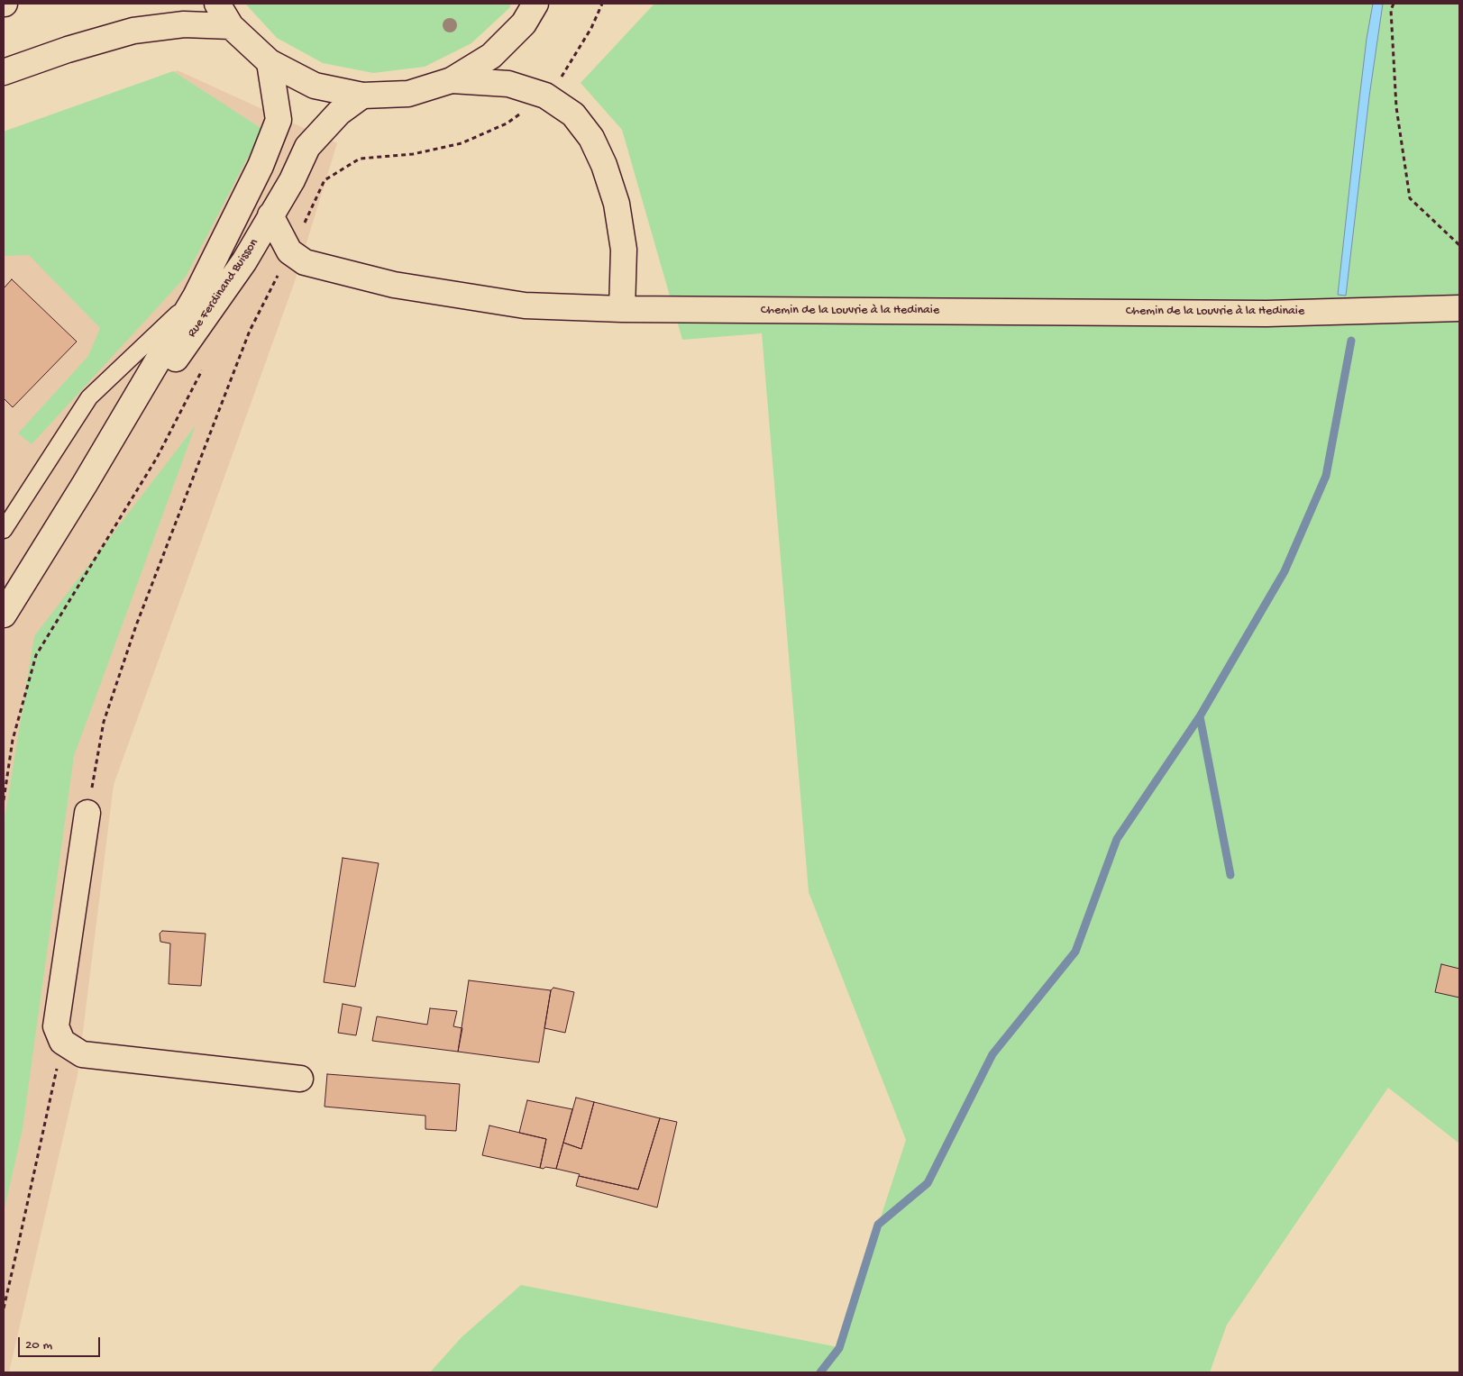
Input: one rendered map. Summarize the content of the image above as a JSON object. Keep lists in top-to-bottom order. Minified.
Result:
{"streets":{"street":["Rue Ferdinand Buisson","Chemin de la Louvrie à la Hedinaie"]},"scale_bar":"20 m"}
